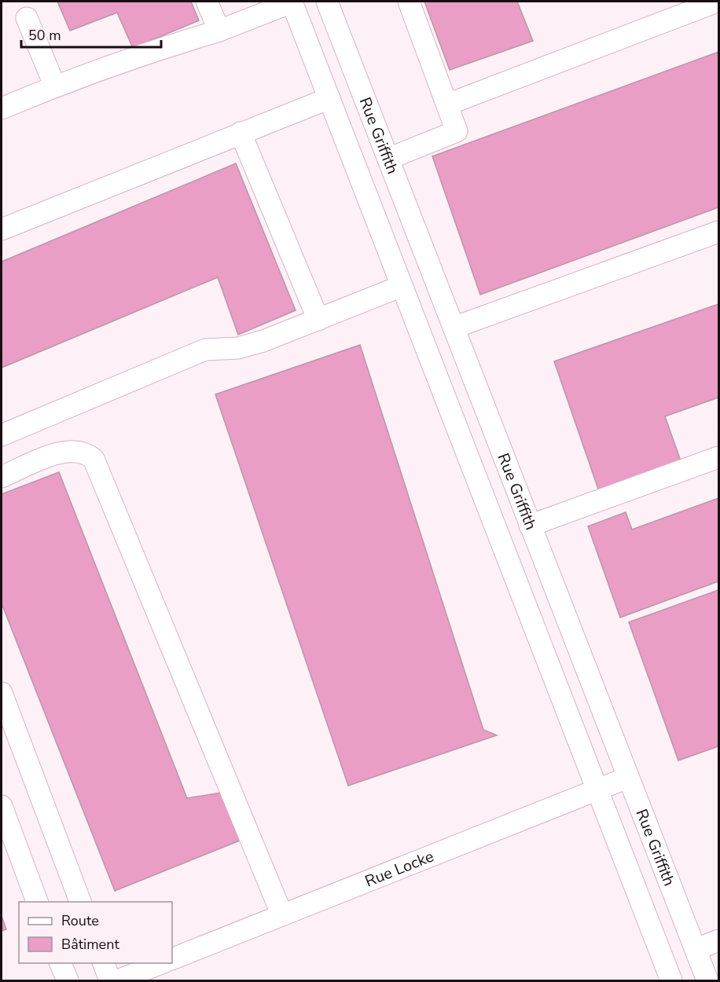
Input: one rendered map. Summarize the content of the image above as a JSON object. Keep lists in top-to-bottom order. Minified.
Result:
{"streets":{"street":["Rue Griffith","Rue Locke"]},"crossings":[["Rue Griffith","Rue Locke"]],"legend":["Route","Bâtiment"],"scale_bar":"50 m"}
